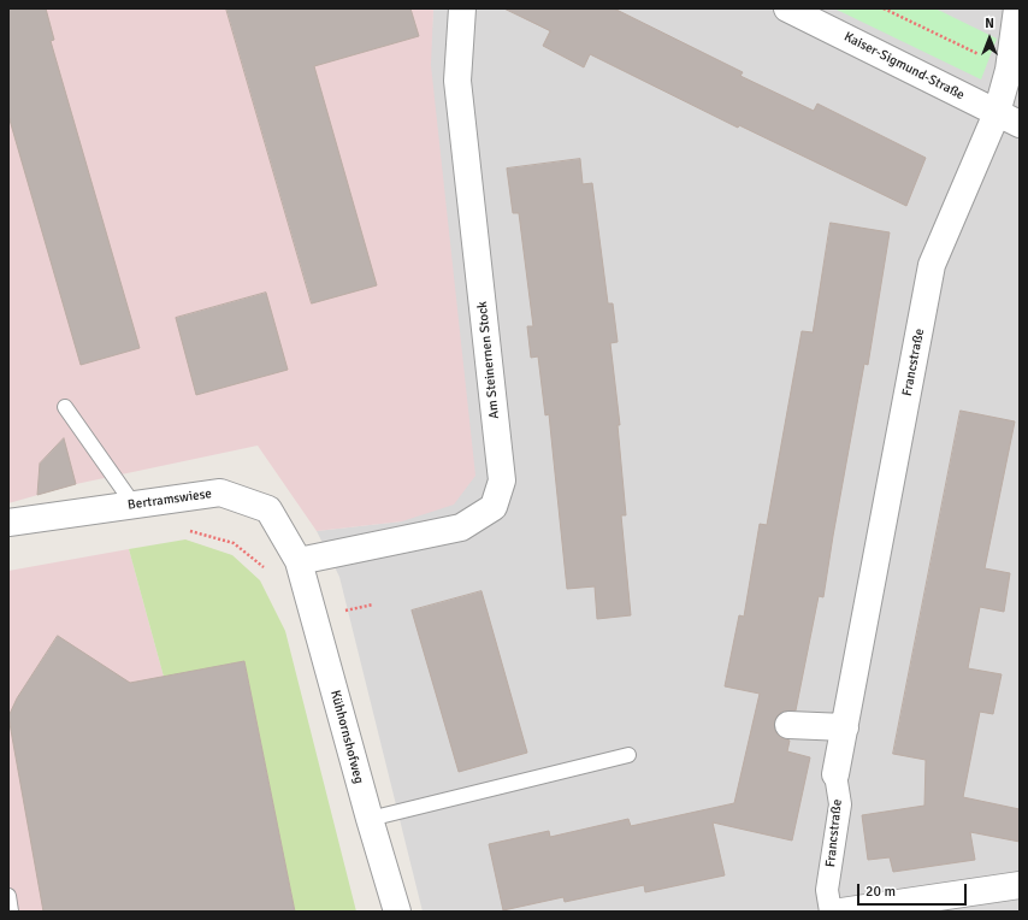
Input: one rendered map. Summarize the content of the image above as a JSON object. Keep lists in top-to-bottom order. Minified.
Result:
{"streets":{"street":["Kaiser-Sigmund-Straße","Am Steinernen Stock","Francstraße","Bertramswiese","Kühhornshofweg"]},"crossings":[["Kaiser-Sigmund-Straße","Francstraße"],["Am Steinernen Stock","Bertramswiese"],["Am Steinernen Stock","Kühhornshofweg"],["Bertramswiese","Kühhornshofweg"]],"scale_bar":"20 m","north":"top"}
